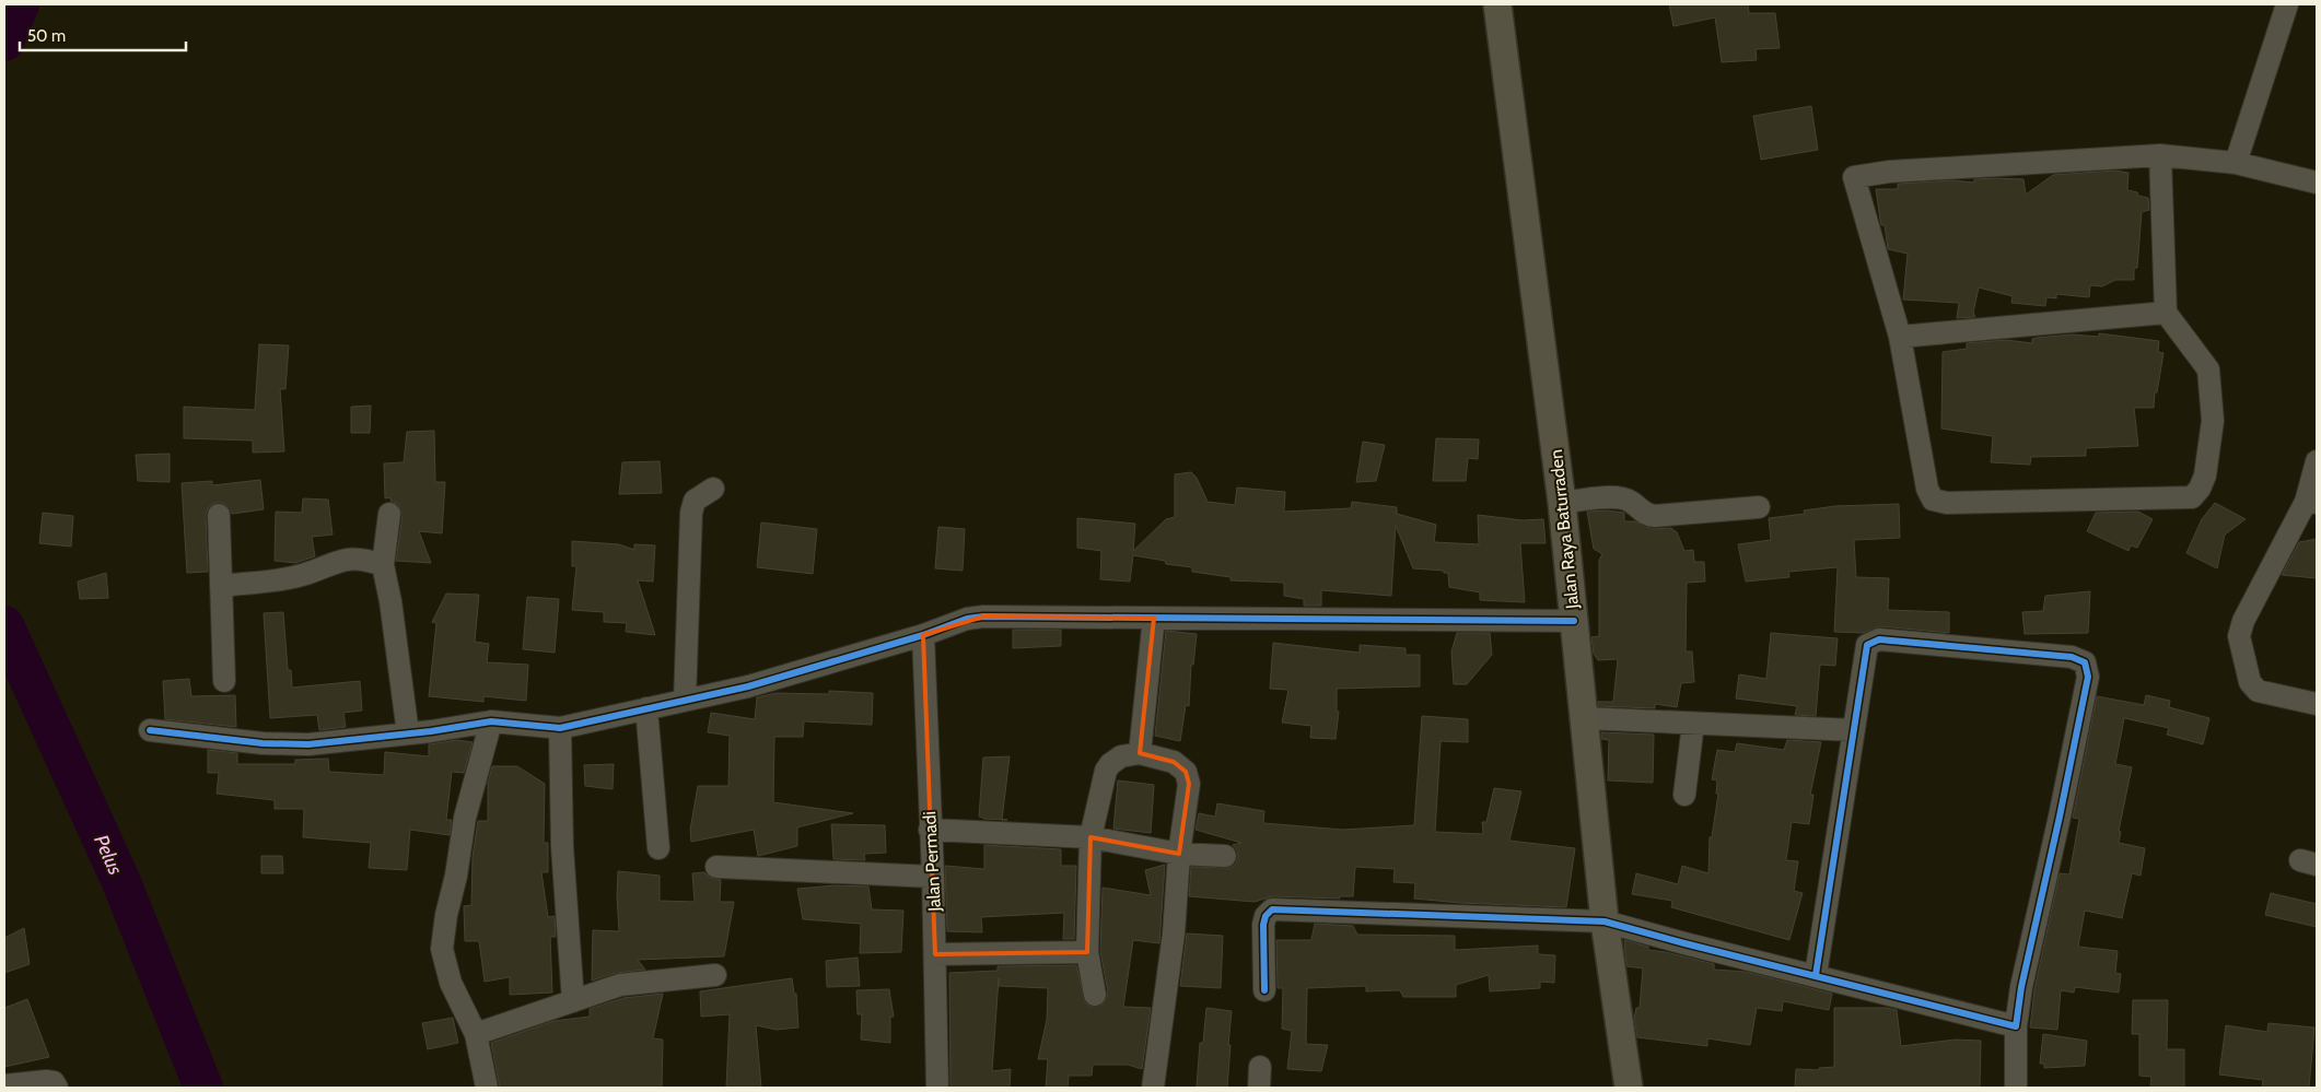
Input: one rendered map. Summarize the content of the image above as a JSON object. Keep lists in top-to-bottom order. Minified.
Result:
{"streets":{"main road":["Jalan Raya Baturraden"],"street":["Jalan Permadi"]},"water":["Pelus"],"scale_bar":"50 m"}
